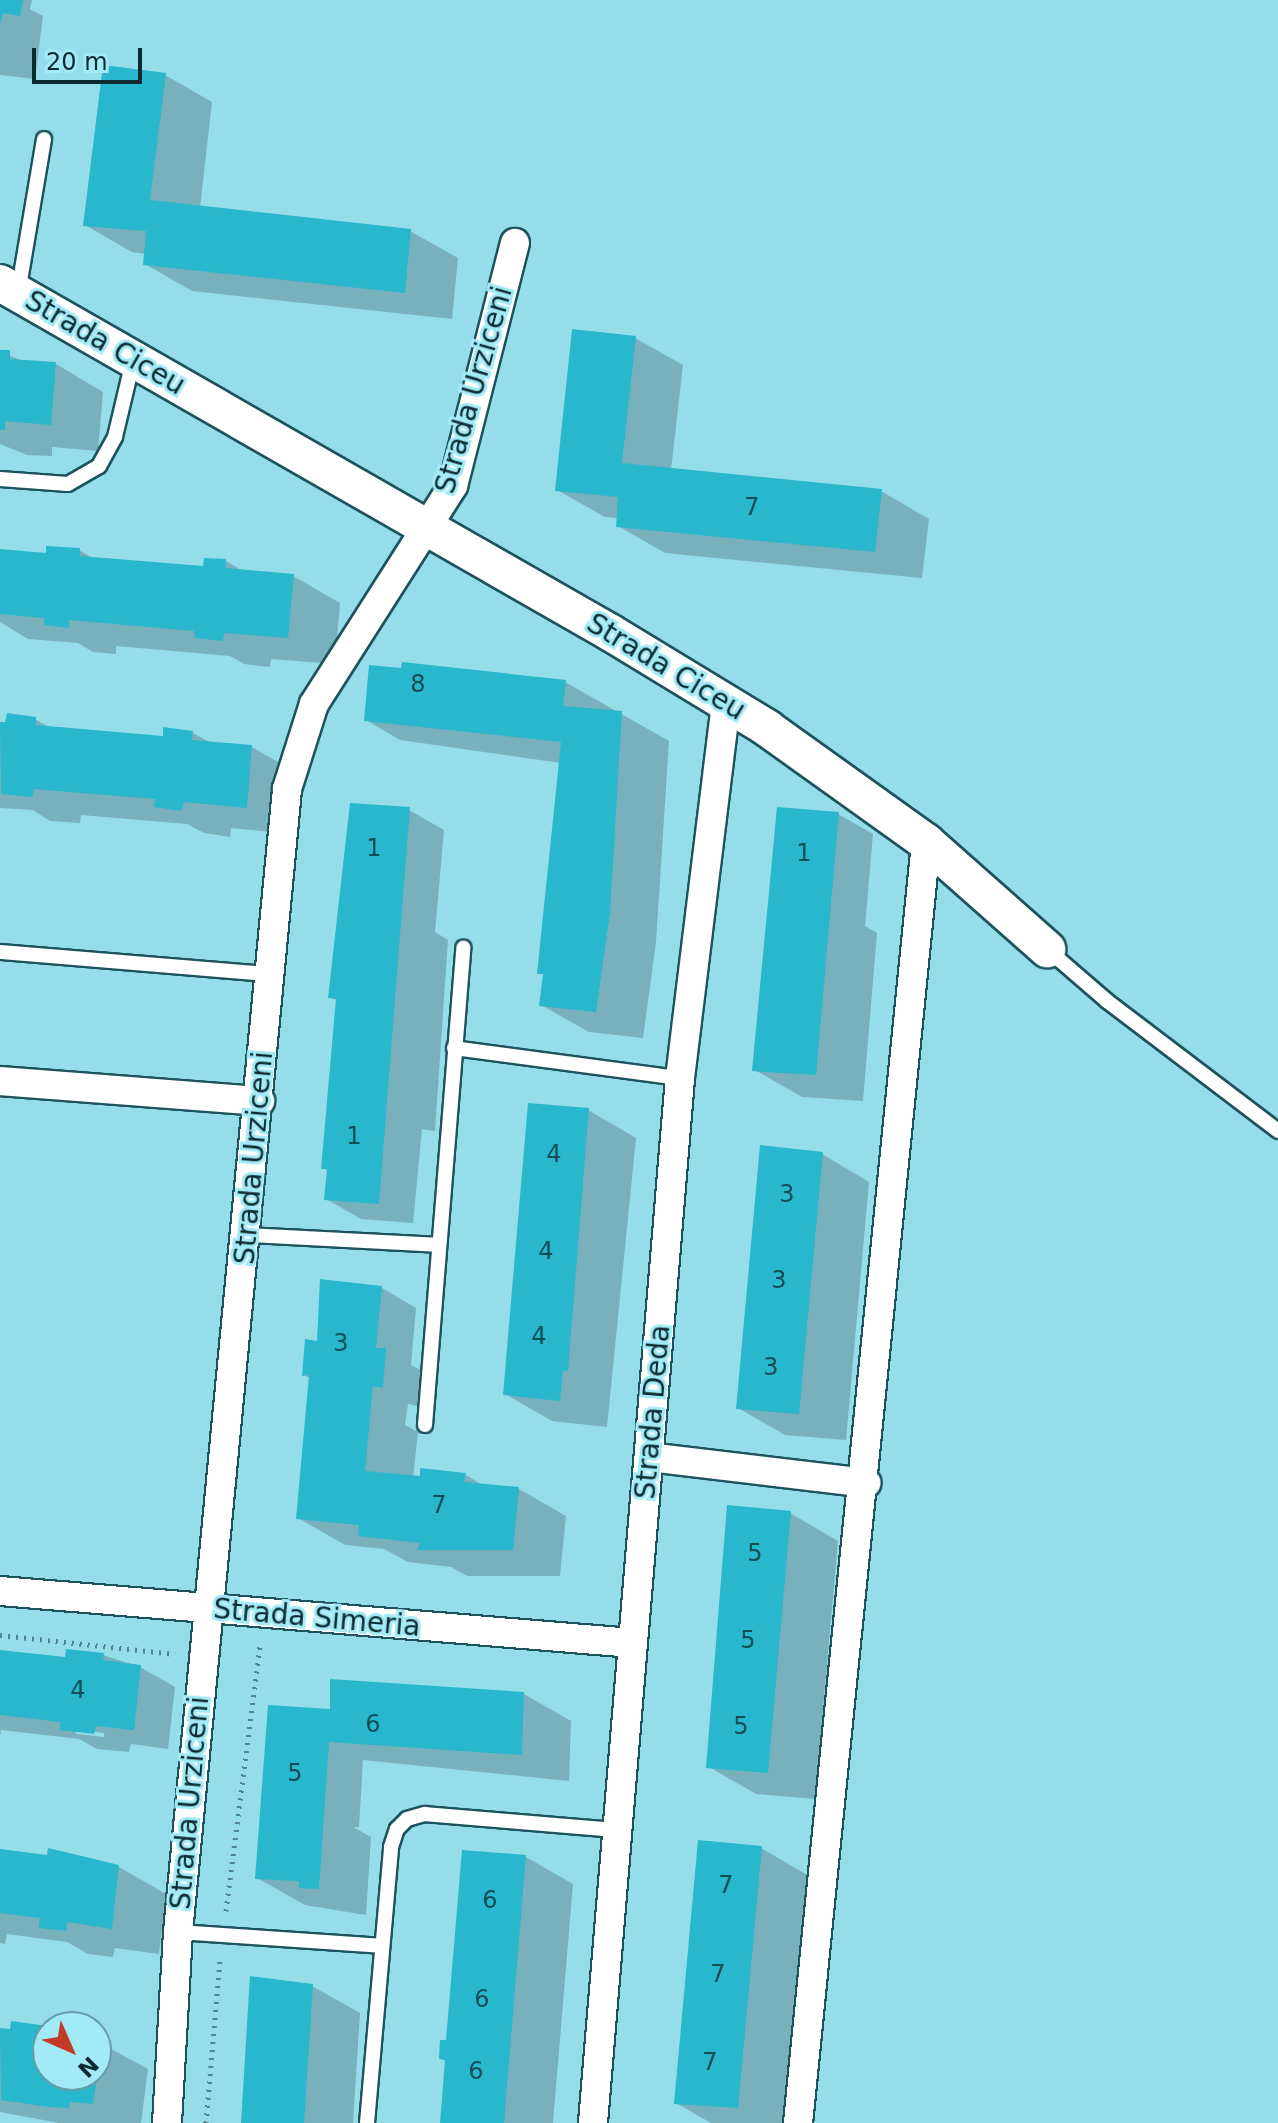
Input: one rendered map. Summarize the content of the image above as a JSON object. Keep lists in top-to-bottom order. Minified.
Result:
{"streets":{"street":["Strada Ciceu","Strada Urziceni","Strada Deda","Strada Simeria"]},"crossings":[["Strada Ciceu","Strada Urziceni"],["Strada Ciceu","Strada Deda"],["Strada Urziceni","Strada Simeria"],["Strada Deda","Strada Simeria"]],"house_numbers":["7","8","1","1","1","4","3","4","3","4","3","3","7","5","5","4","6","5","5","7","6","7","6","7","6"],"scale_bar":"20 m","north":"bottom right"}
